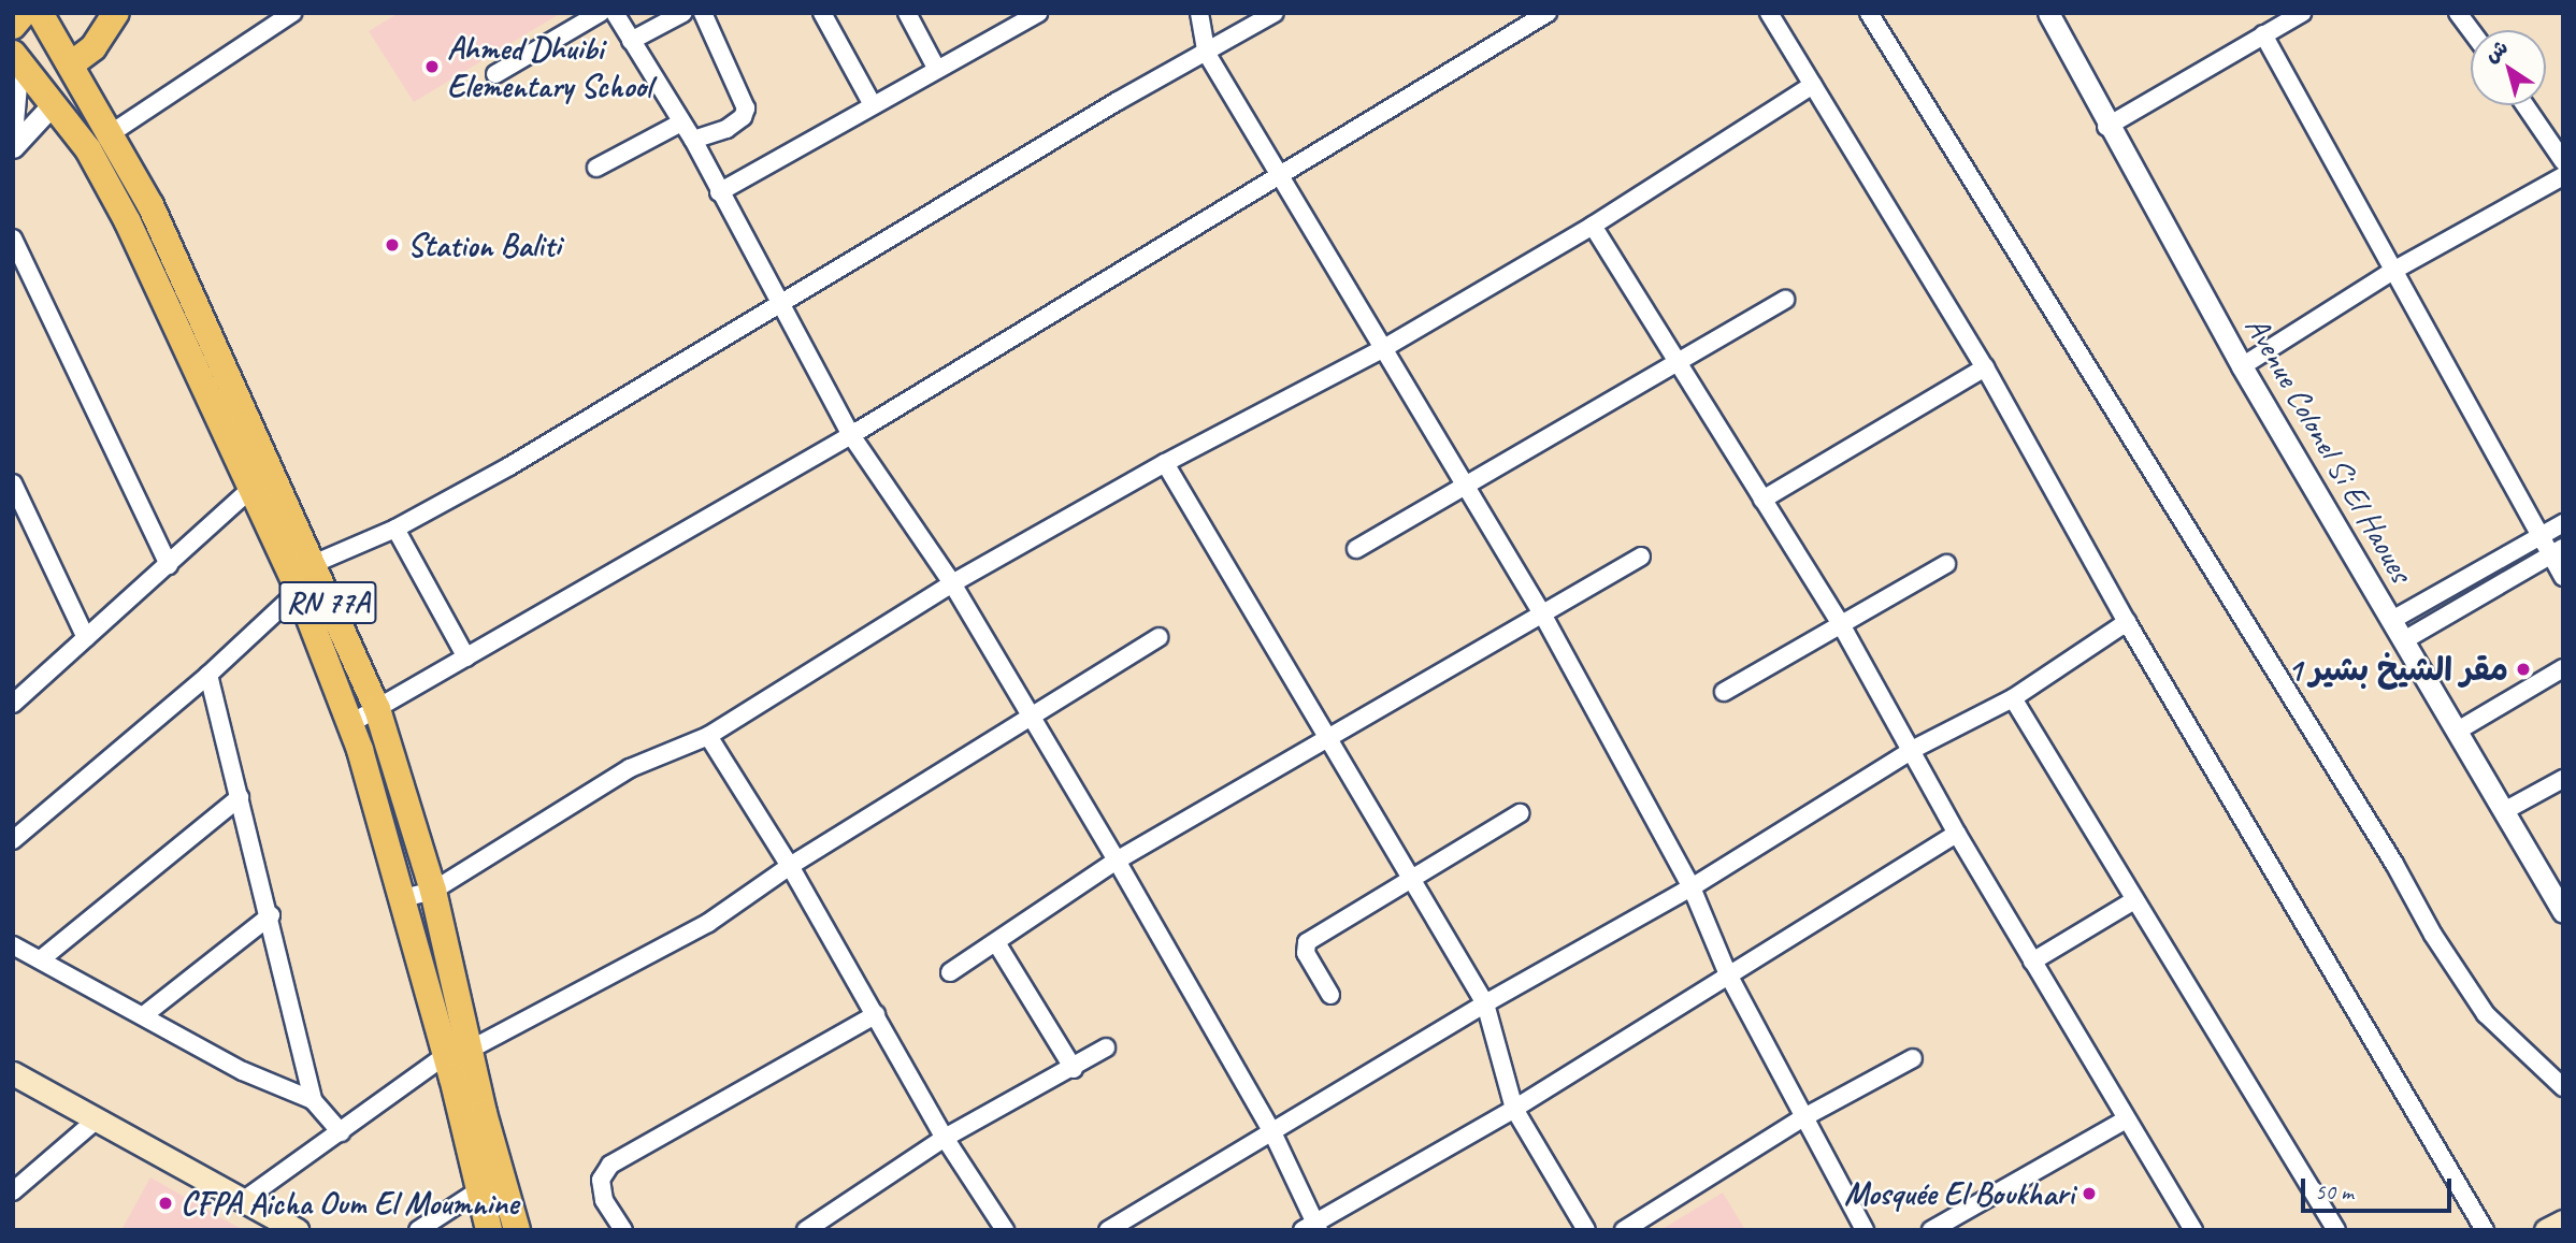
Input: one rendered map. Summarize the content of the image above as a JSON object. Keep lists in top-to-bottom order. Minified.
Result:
{"streets":{"main road":["RN 77A"],"street":["Avenue Colonel Si El Haoues"]},"places":["Ahmed Dhuibi Elementary School","Station Baliti","مقر الشيخ بشير 1","Mosquée El Boukhari","CFPA Aicha Oum El Moumnine"],"scale_bar":"50 m","north":"top left"}
